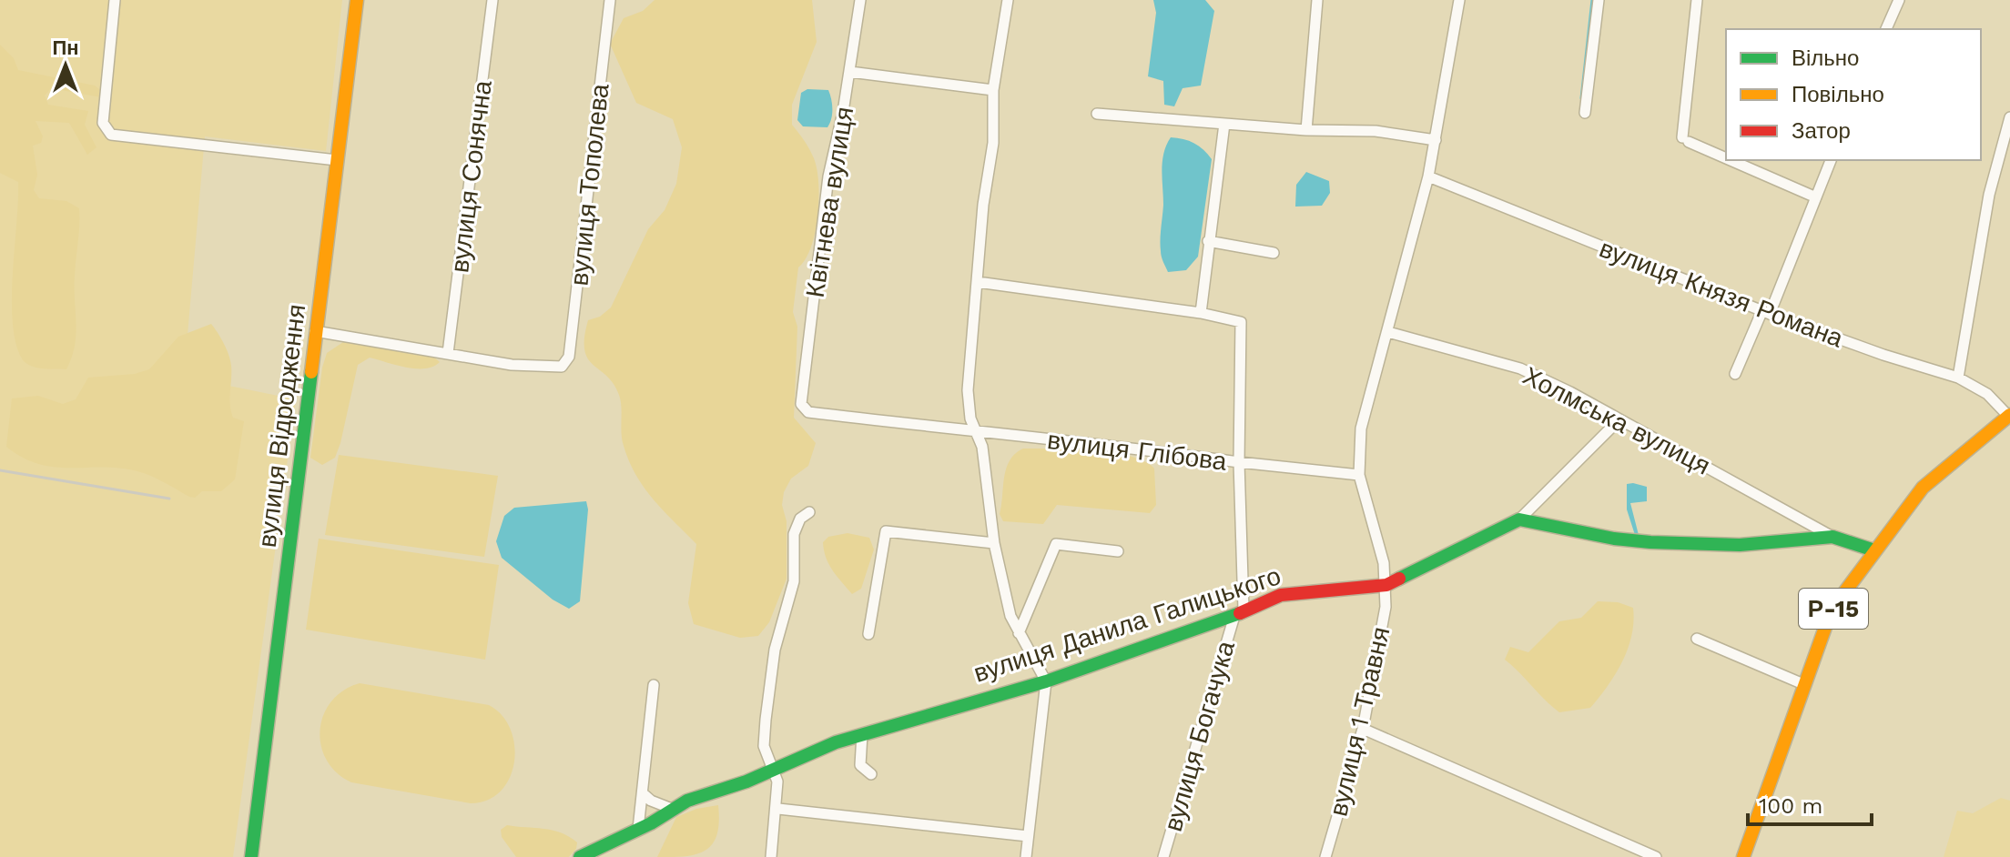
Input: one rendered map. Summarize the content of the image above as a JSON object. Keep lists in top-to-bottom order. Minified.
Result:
{"streets":{"street":["вулиця Сонячна","вулиця Тополева","Квітнева вулиця","вулиця Князя Романа","Холмська вулиця","вулиця Відродження","вулиця Глібова","Р-15","вулиця Данила Галицького","вулиця 1 Травня","вулиця Богачука"]},"crossings":[["вулиця Сонячна","вулиця Тополева"],["Квітнева вулиця","вулиця Глібова"],["вулиця Князя Романа","Р-15"],["вулиця Глібова","вулиця Данила Галицького"],["вулиця Глібова","вулиця Богачука"],["вулиця Данила Галицького","вулиця 1 Травня"],["вулиця Данила Галицького","вулиця Богачука"]],"legend":["Вільно","Повільно","Затор"],"scale_bar":"100 m","north":"top"}
